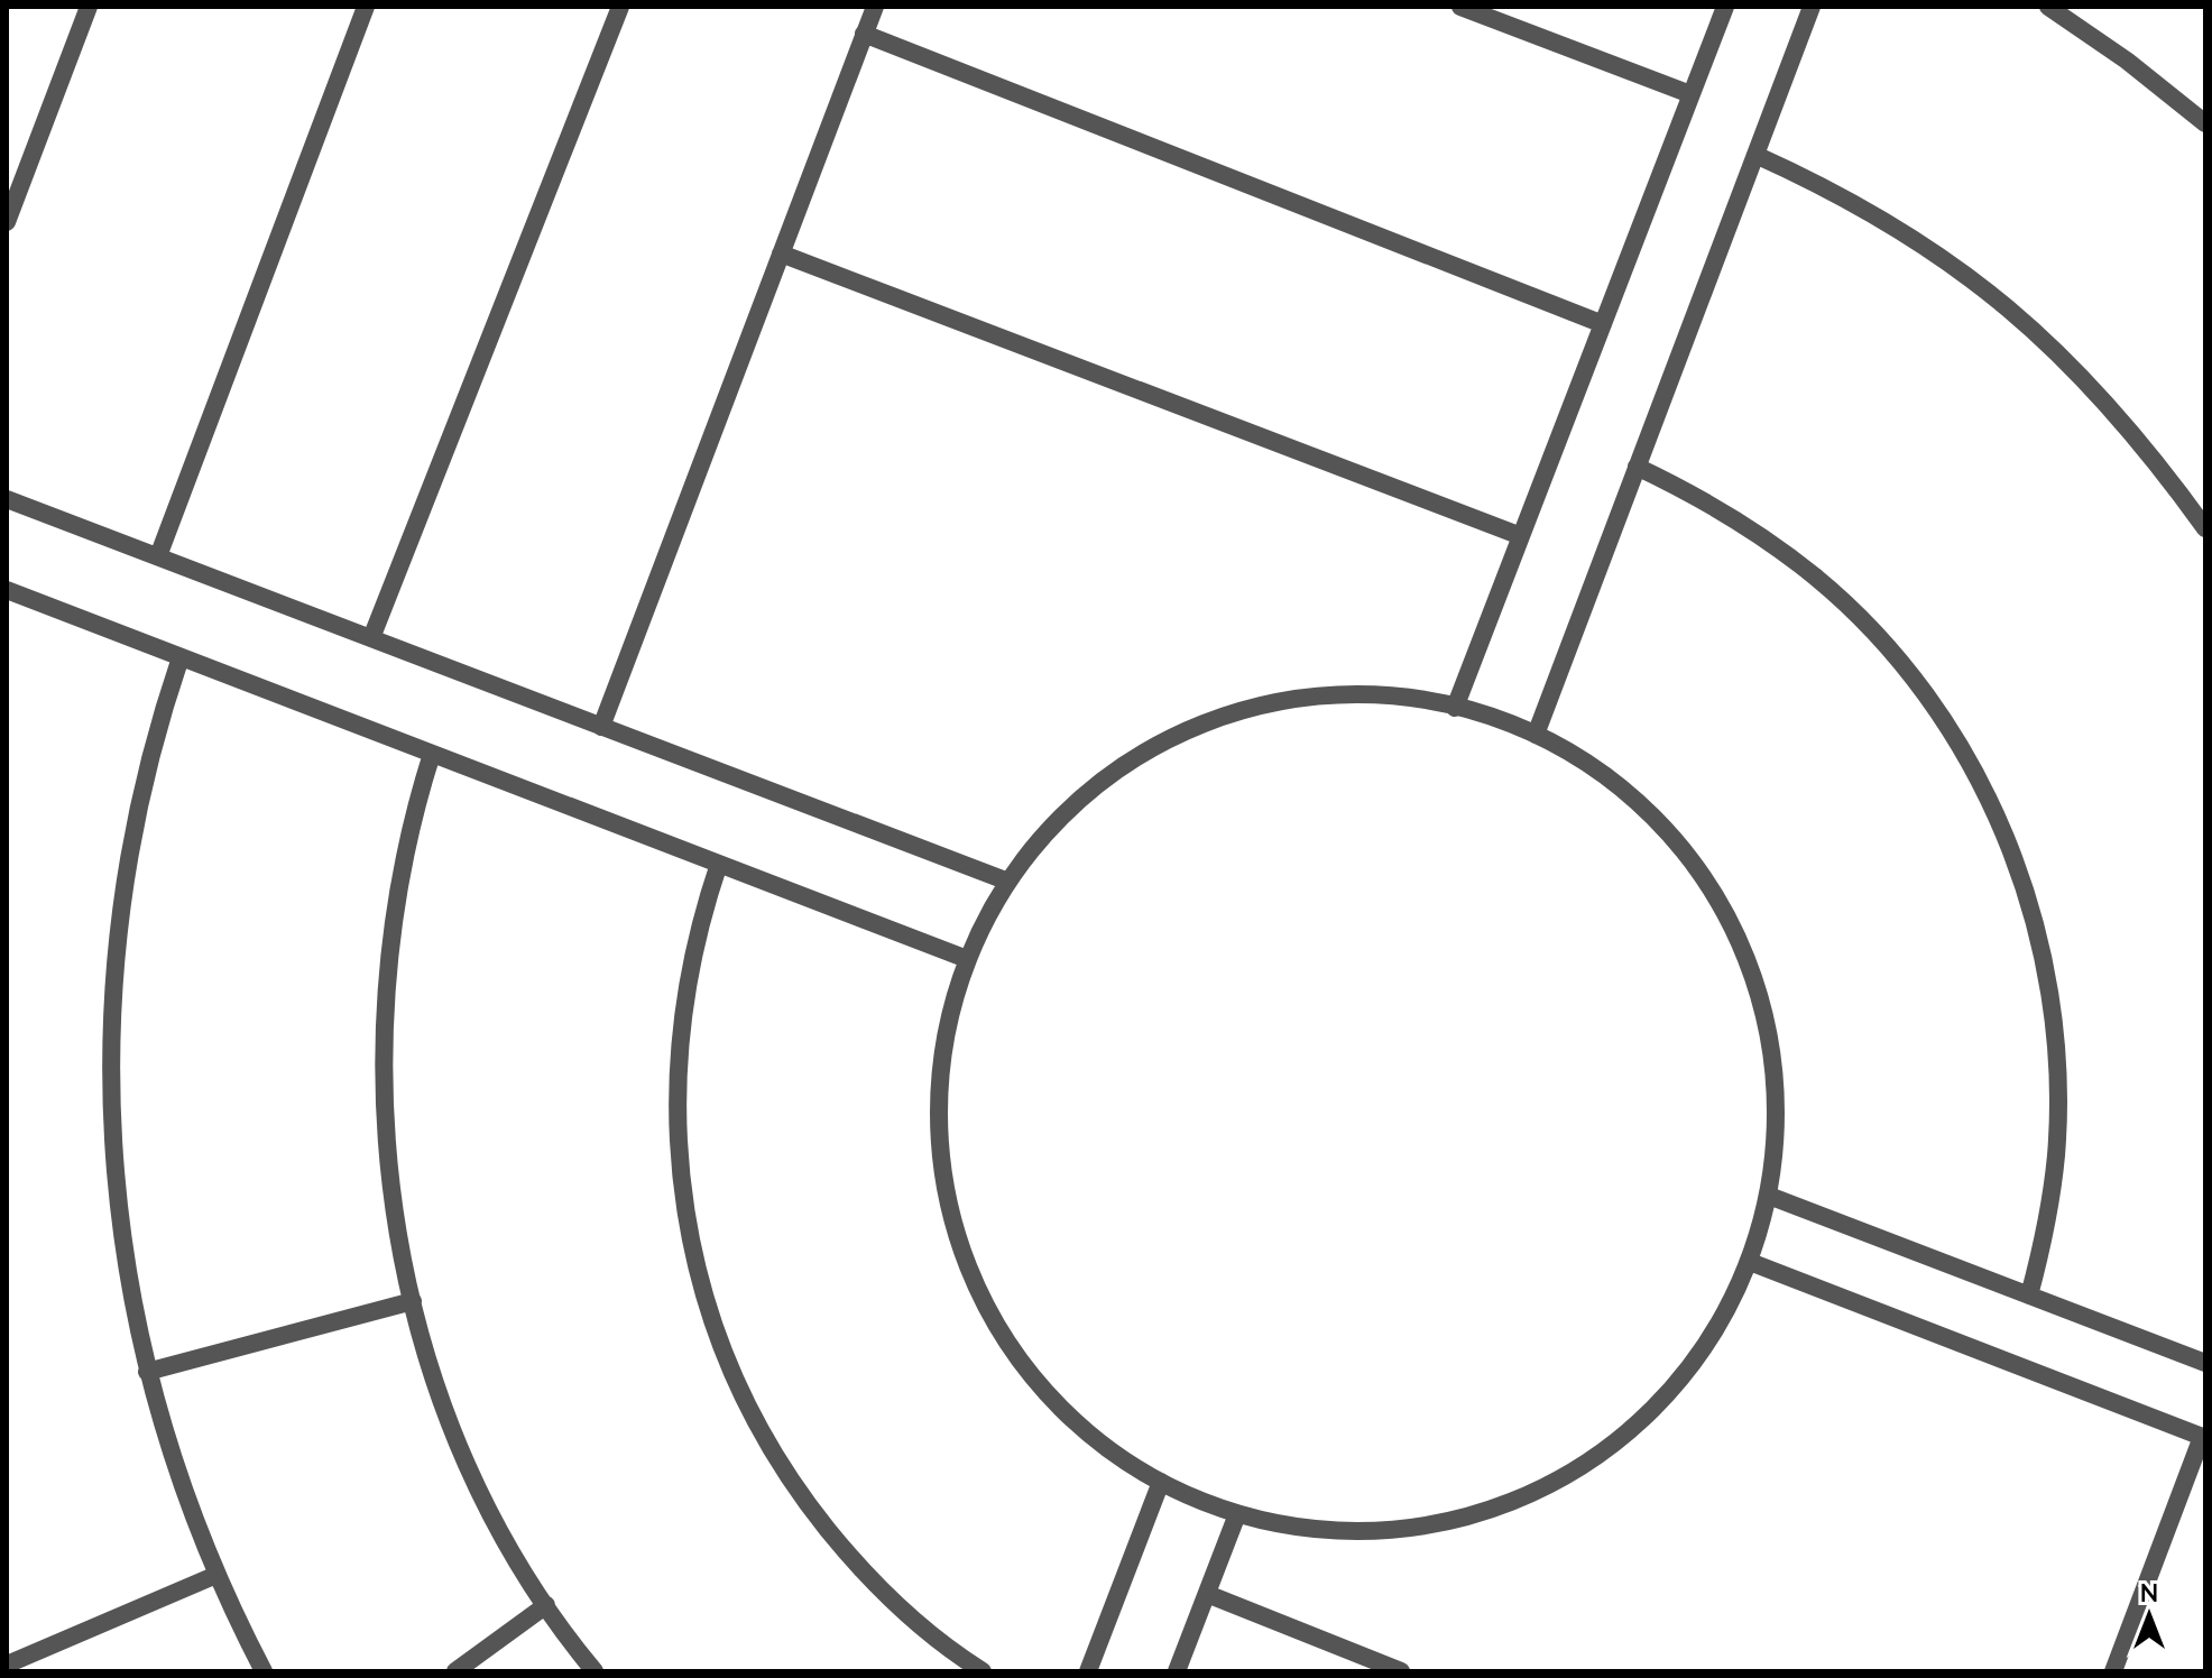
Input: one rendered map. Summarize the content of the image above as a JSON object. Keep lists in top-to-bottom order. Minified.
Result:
{"north":"top"}
